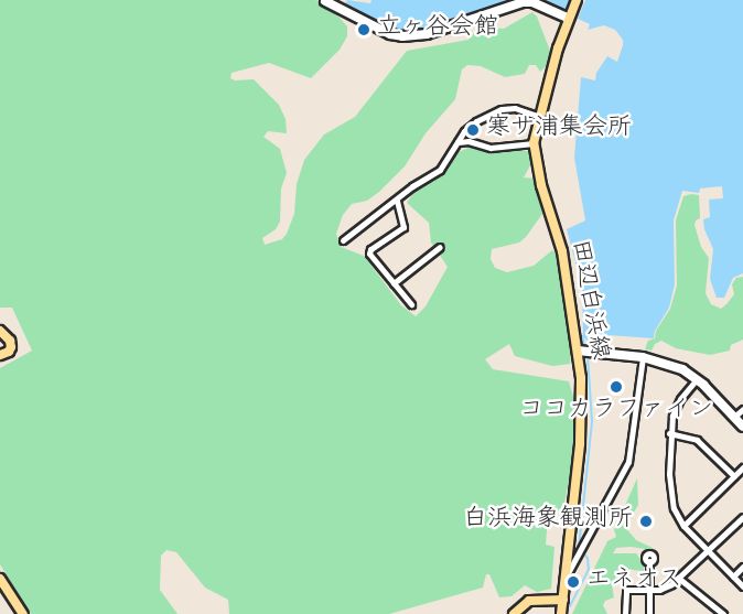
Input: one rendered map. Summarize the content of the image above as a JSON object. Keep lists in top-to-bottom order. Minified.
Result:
{"streets":{"main road":["田辺白浜線"]},"places":["立ヶ谷会館","寒サ浦集会所","ココカラファイン","白浜海象観測所","エネオス"]}
